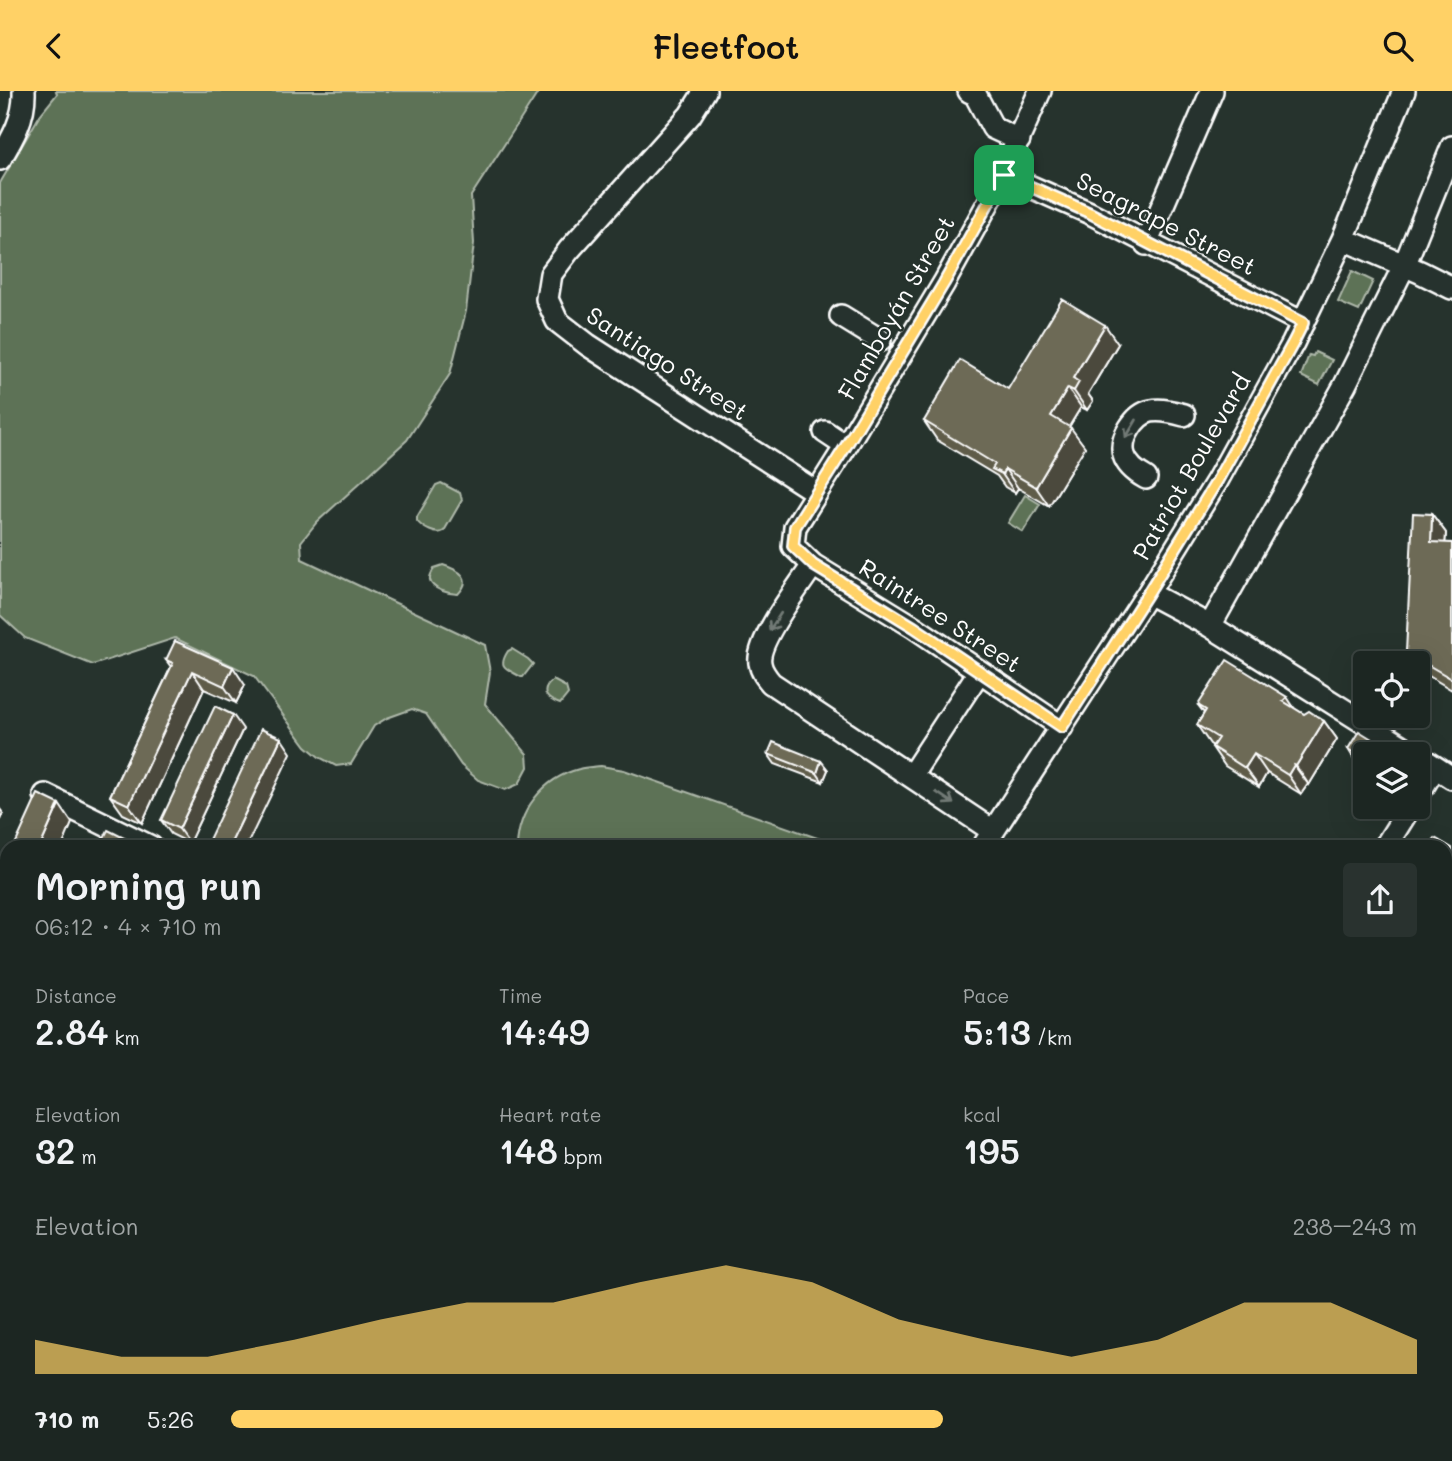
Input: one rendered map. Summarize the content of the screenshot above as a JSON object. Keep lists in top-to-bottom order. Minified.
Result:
{"streets":{"street":["Seagrape Street","Flamboyán Street","Santiago Street","Patriot Boulevard","Raintree Street"]},"crossings":[["Seagrape Street","Flamboyán Street"],["Seagrape Street","Patriot Boulevard"],["Flamboyán Street","Santiago Street"],["Flamboyán Street","Raintree Street"],["Patriot Boulevard","Raintree Street"]],"page":{"header":"Fleetfoot","heading":["Morning run","06:12 · 4 × 710 m"],"stats":[["Distance","2.84 km"],["Time","14:49"],["Pace","5:13 /km"],["Elevation","32 m"],["Heart rate","148 bpm"],["kcal","195"]],"chart":["Elevation","238–243 m"],"list":[{"name":"710 m","note":"5:26"}]}}
